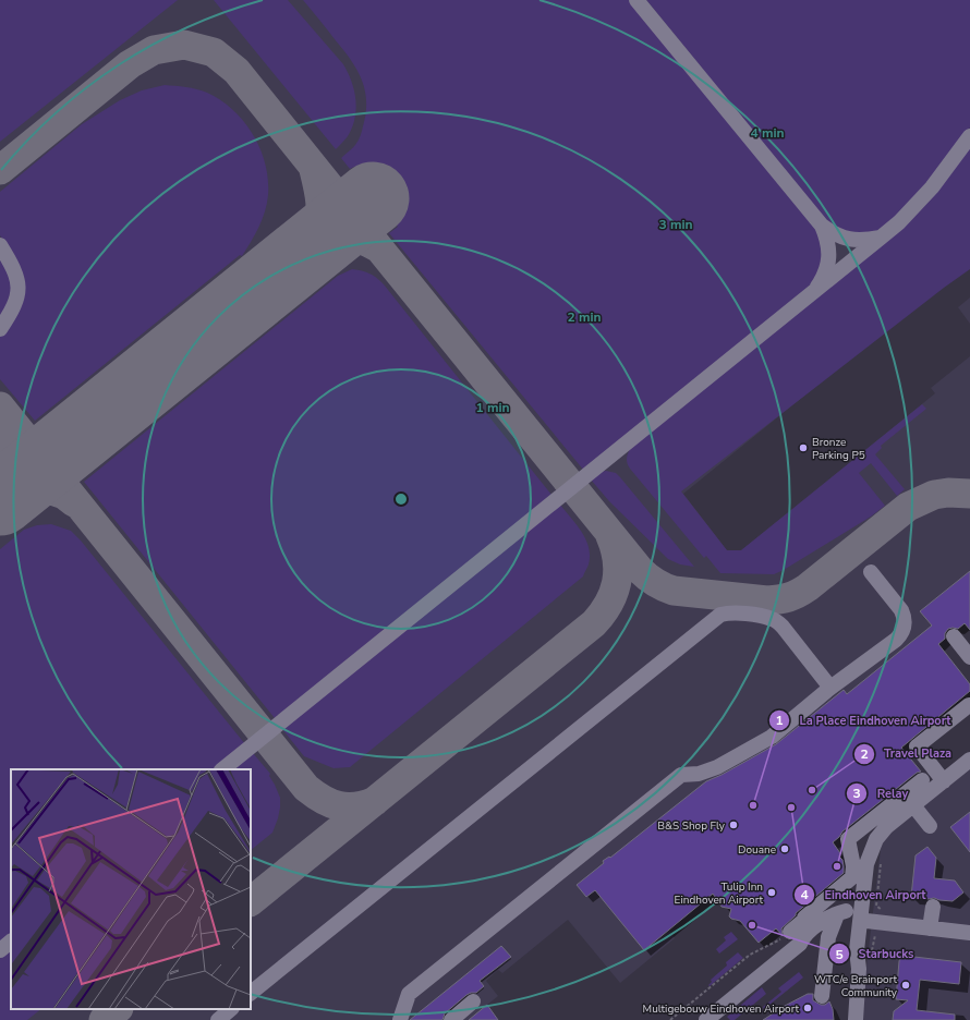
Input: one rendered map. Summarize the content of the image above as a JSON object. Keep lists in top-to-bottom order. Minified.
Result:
{"places":["Bronze Parking P5","Travel Plaza","La Place Eindhoven Airport","Eindhoven Airport","B&S Shop Fly","Douane","Relay","Tulip Inn Eindhoven Airport","Starbucks","WTC/e Brainport Community","Multigebouw Eindhoven Airport"],"rings":["4 min","3 min","2 min","1 min"]}
